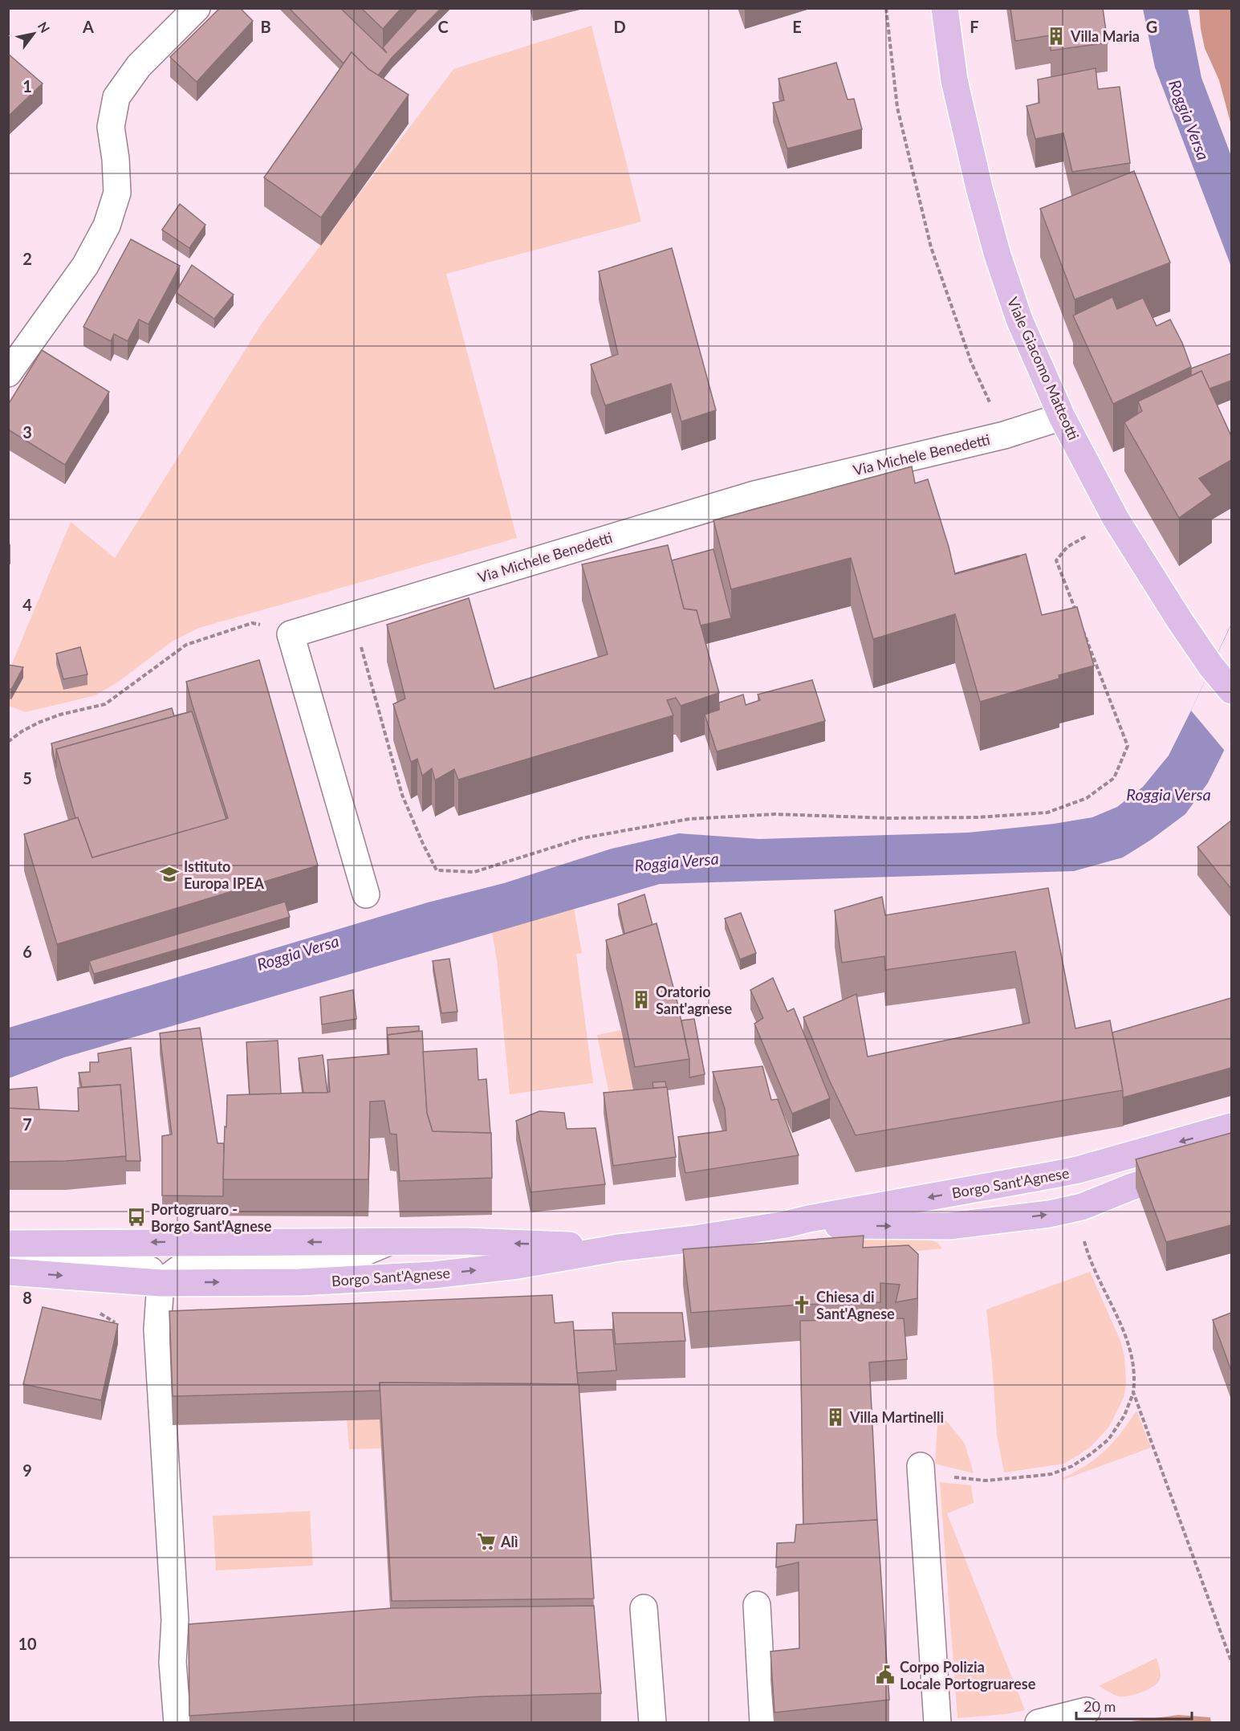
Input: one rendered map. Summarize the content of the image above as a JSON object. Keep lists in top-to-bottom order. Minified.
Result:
{"streets":{"main road":["Viale Giacomo Matteotti","Borgo Sant'Agnese"],"street":["Via Michele Benedetti"]},"crossings":[["Viale Giacomo Matteotti","Via Michele Benedetti"]],"water":["Roggia Versa"],"places":{"building":["Villa Maria","Oratorio Sant'agnese","Villa Martinelli"],"school or university":["Istituto Europa IPEA"],"bus stop":["Portogruaro - Borgo Sant'Agnese"],"church":["Chiesa di Sant'Agnese"],"supermarket":["Alì"],"public building":["Corpo Polizia Locale Portogruarese"]},"scale_bar":"20 m","north":"top right","grid":{"columns":["A","B","C","D","E","F","G"],"rows":["1","2","3","4","5","6","7","8","9","10"]}}
